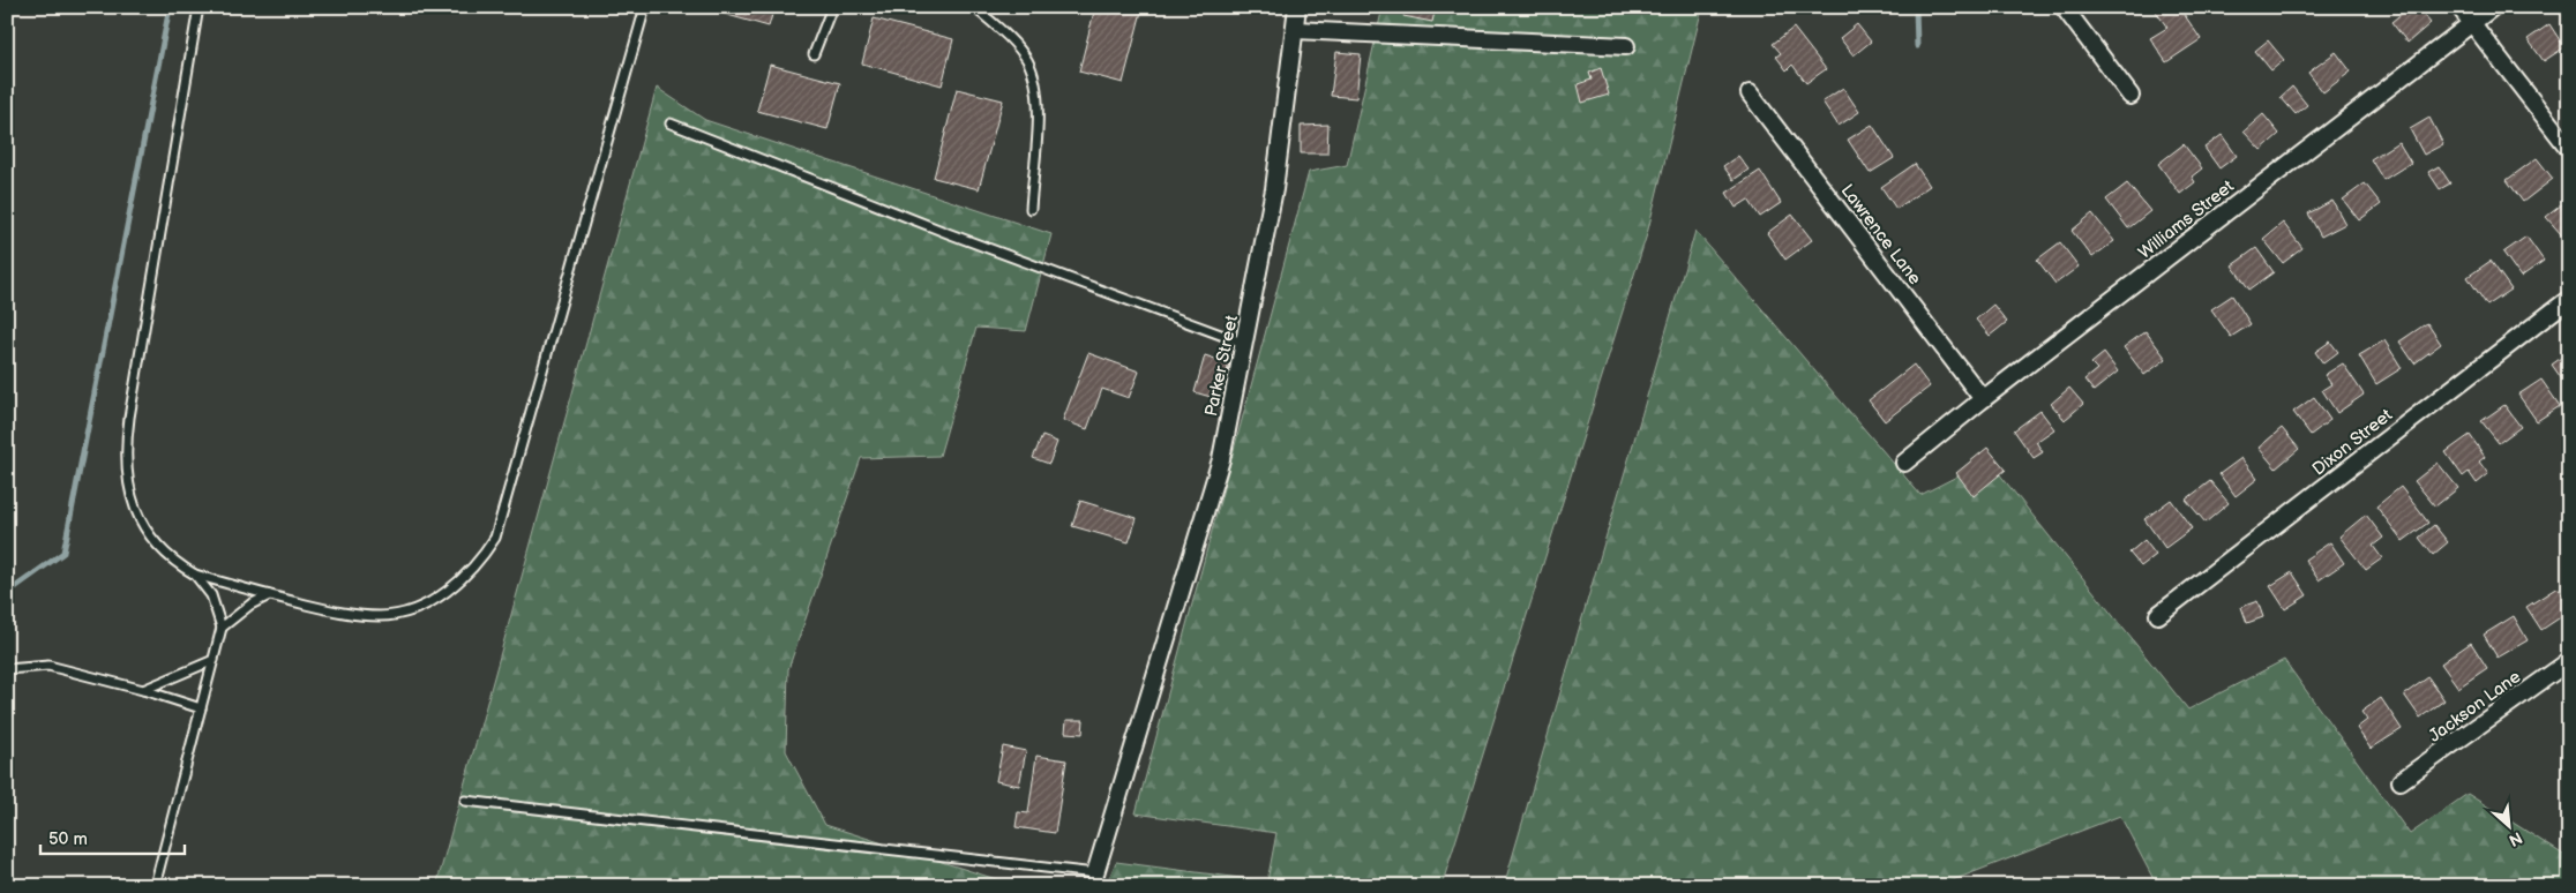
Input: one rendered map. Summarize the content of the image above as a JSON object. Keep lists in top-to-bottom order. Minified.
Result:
{"streets":{"street":["Williams Street","Lawrence Lane","Parker Street","Dixon Street","Jackson Lane"]},"crossings":[["Williams Street","Lawrence Lane"]],"scale_bar":"50 m","north":"bottom right"}
